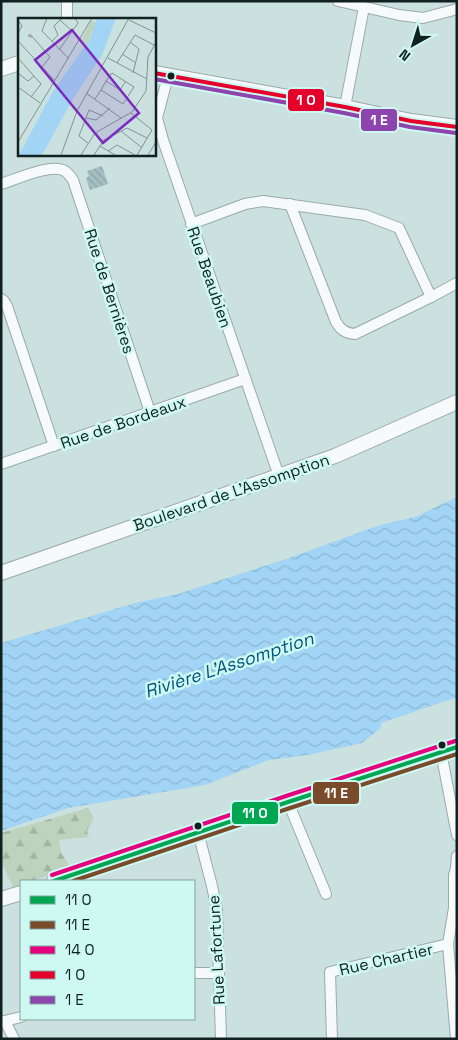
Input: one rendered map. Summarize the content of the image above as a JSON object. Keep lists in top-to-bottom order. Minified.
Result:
{"streets":{"street":["Rue Beaubien","Rue de Bernières","Rue de Bordeaux","Boulevard de L'Assomption","Rue Lafortune","Rue Chartier"]},"crossings":[["Rue Beaubien","Rue de Bordeaux"],["Rue Beaubien","Boulevard de L'Assomption"],["Rue de Bernières","Rue de Bordeaux"]],"water":["Rivière L'Assomption"],"legend":["11 O","11 E","14 O","1 O","1 E"],"north":"bottom left"}
